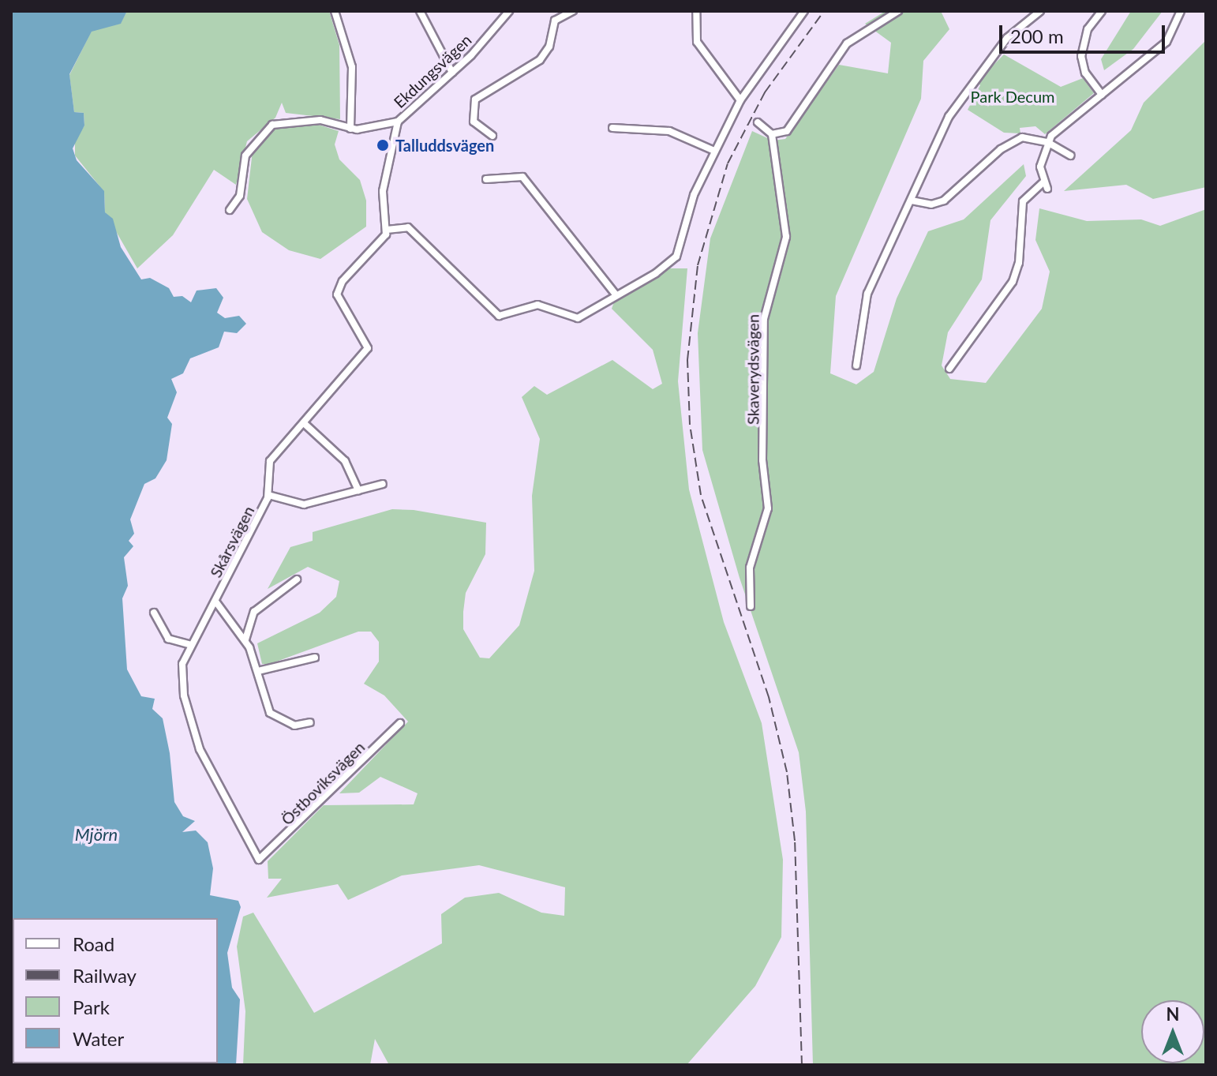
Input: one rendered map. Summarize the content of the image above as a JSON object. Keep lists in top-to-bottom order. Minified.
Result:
{"streets":{"street":["Ekdungsvägen","Skaverydsvägen","Skårsvägen","Östboviksvägen"]},"crossings":[["Skårsvägen","Östboviksvägen"]],"water":["Mjörn"],"parks":["Park Decum"],"places":["Talluddsvägen"],"legend":["Road","Railway","Park","Water"],"scale_bar":"200 m","north":"top"}
